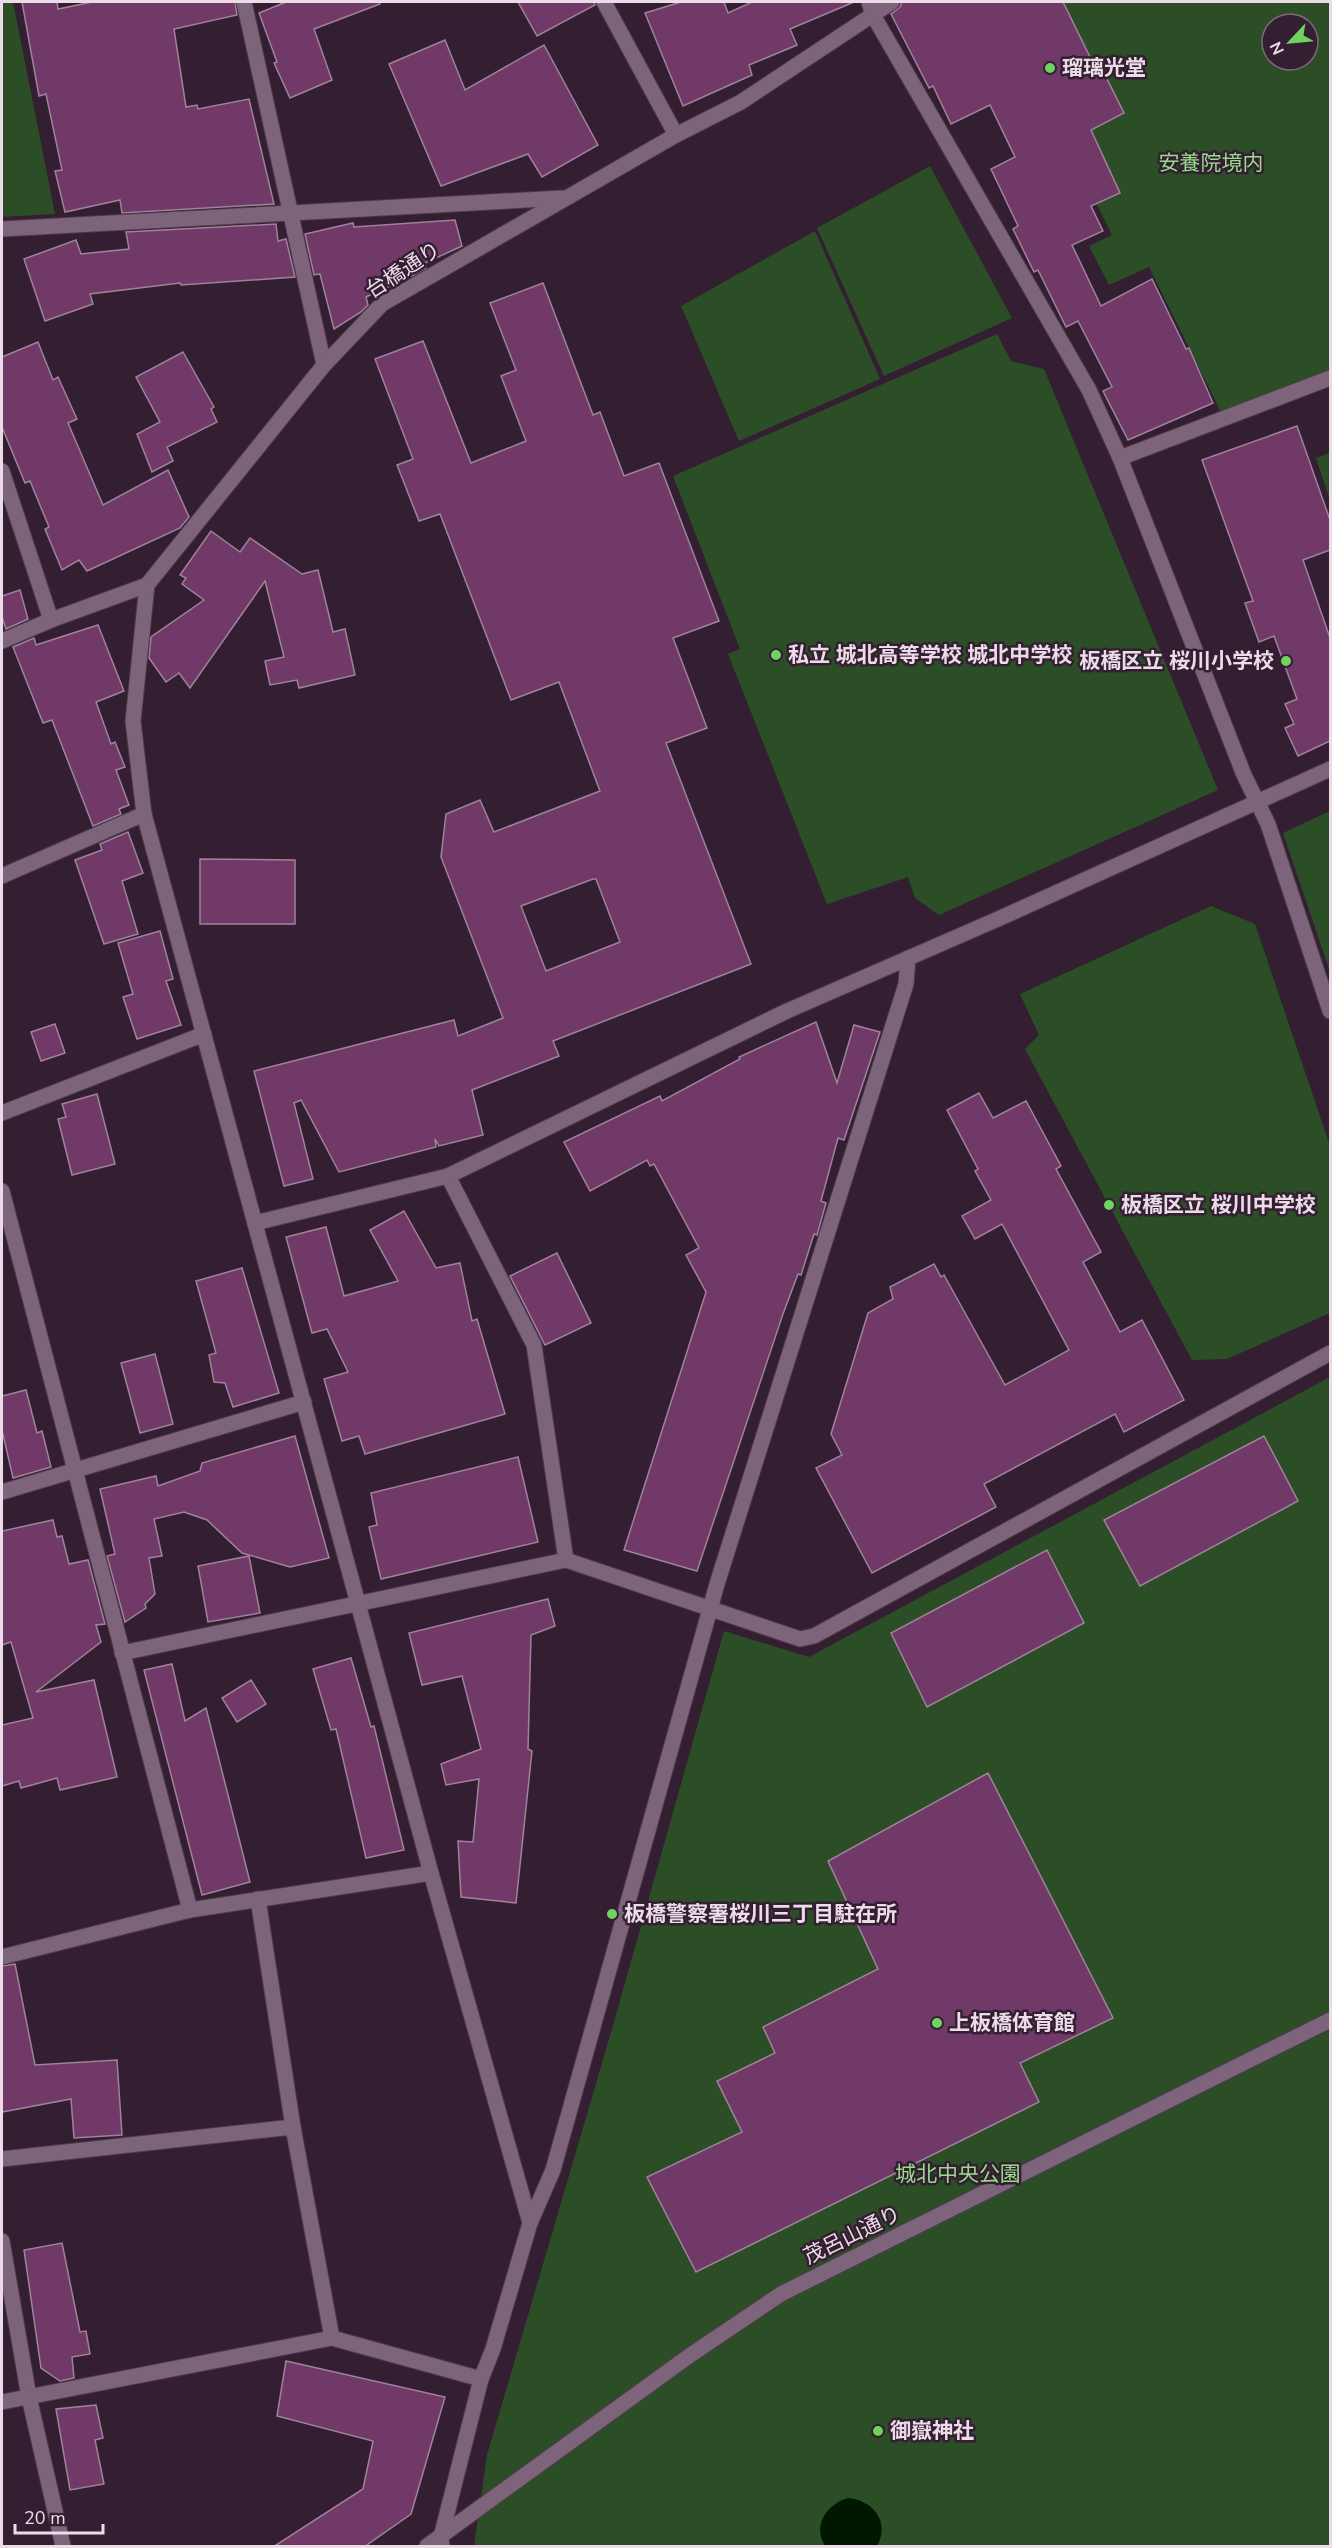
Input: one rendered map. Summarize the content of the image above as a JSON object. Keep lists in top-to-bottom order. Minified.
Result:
{"streets":{"street":["台橋通り","茂呂山通り"]},"parks":["安養院境内","城北中央公園"],"places":["瑠璃光堂","私立 城北高等学校 城北中学校","板橋区立 桜川小学校","板橋区立 桜川中学校","板橋警察署桜川三丁目駐在所","上板橋体育館","御嶽神社"],"scale_bar":"20 m","north":"bottom left"}
